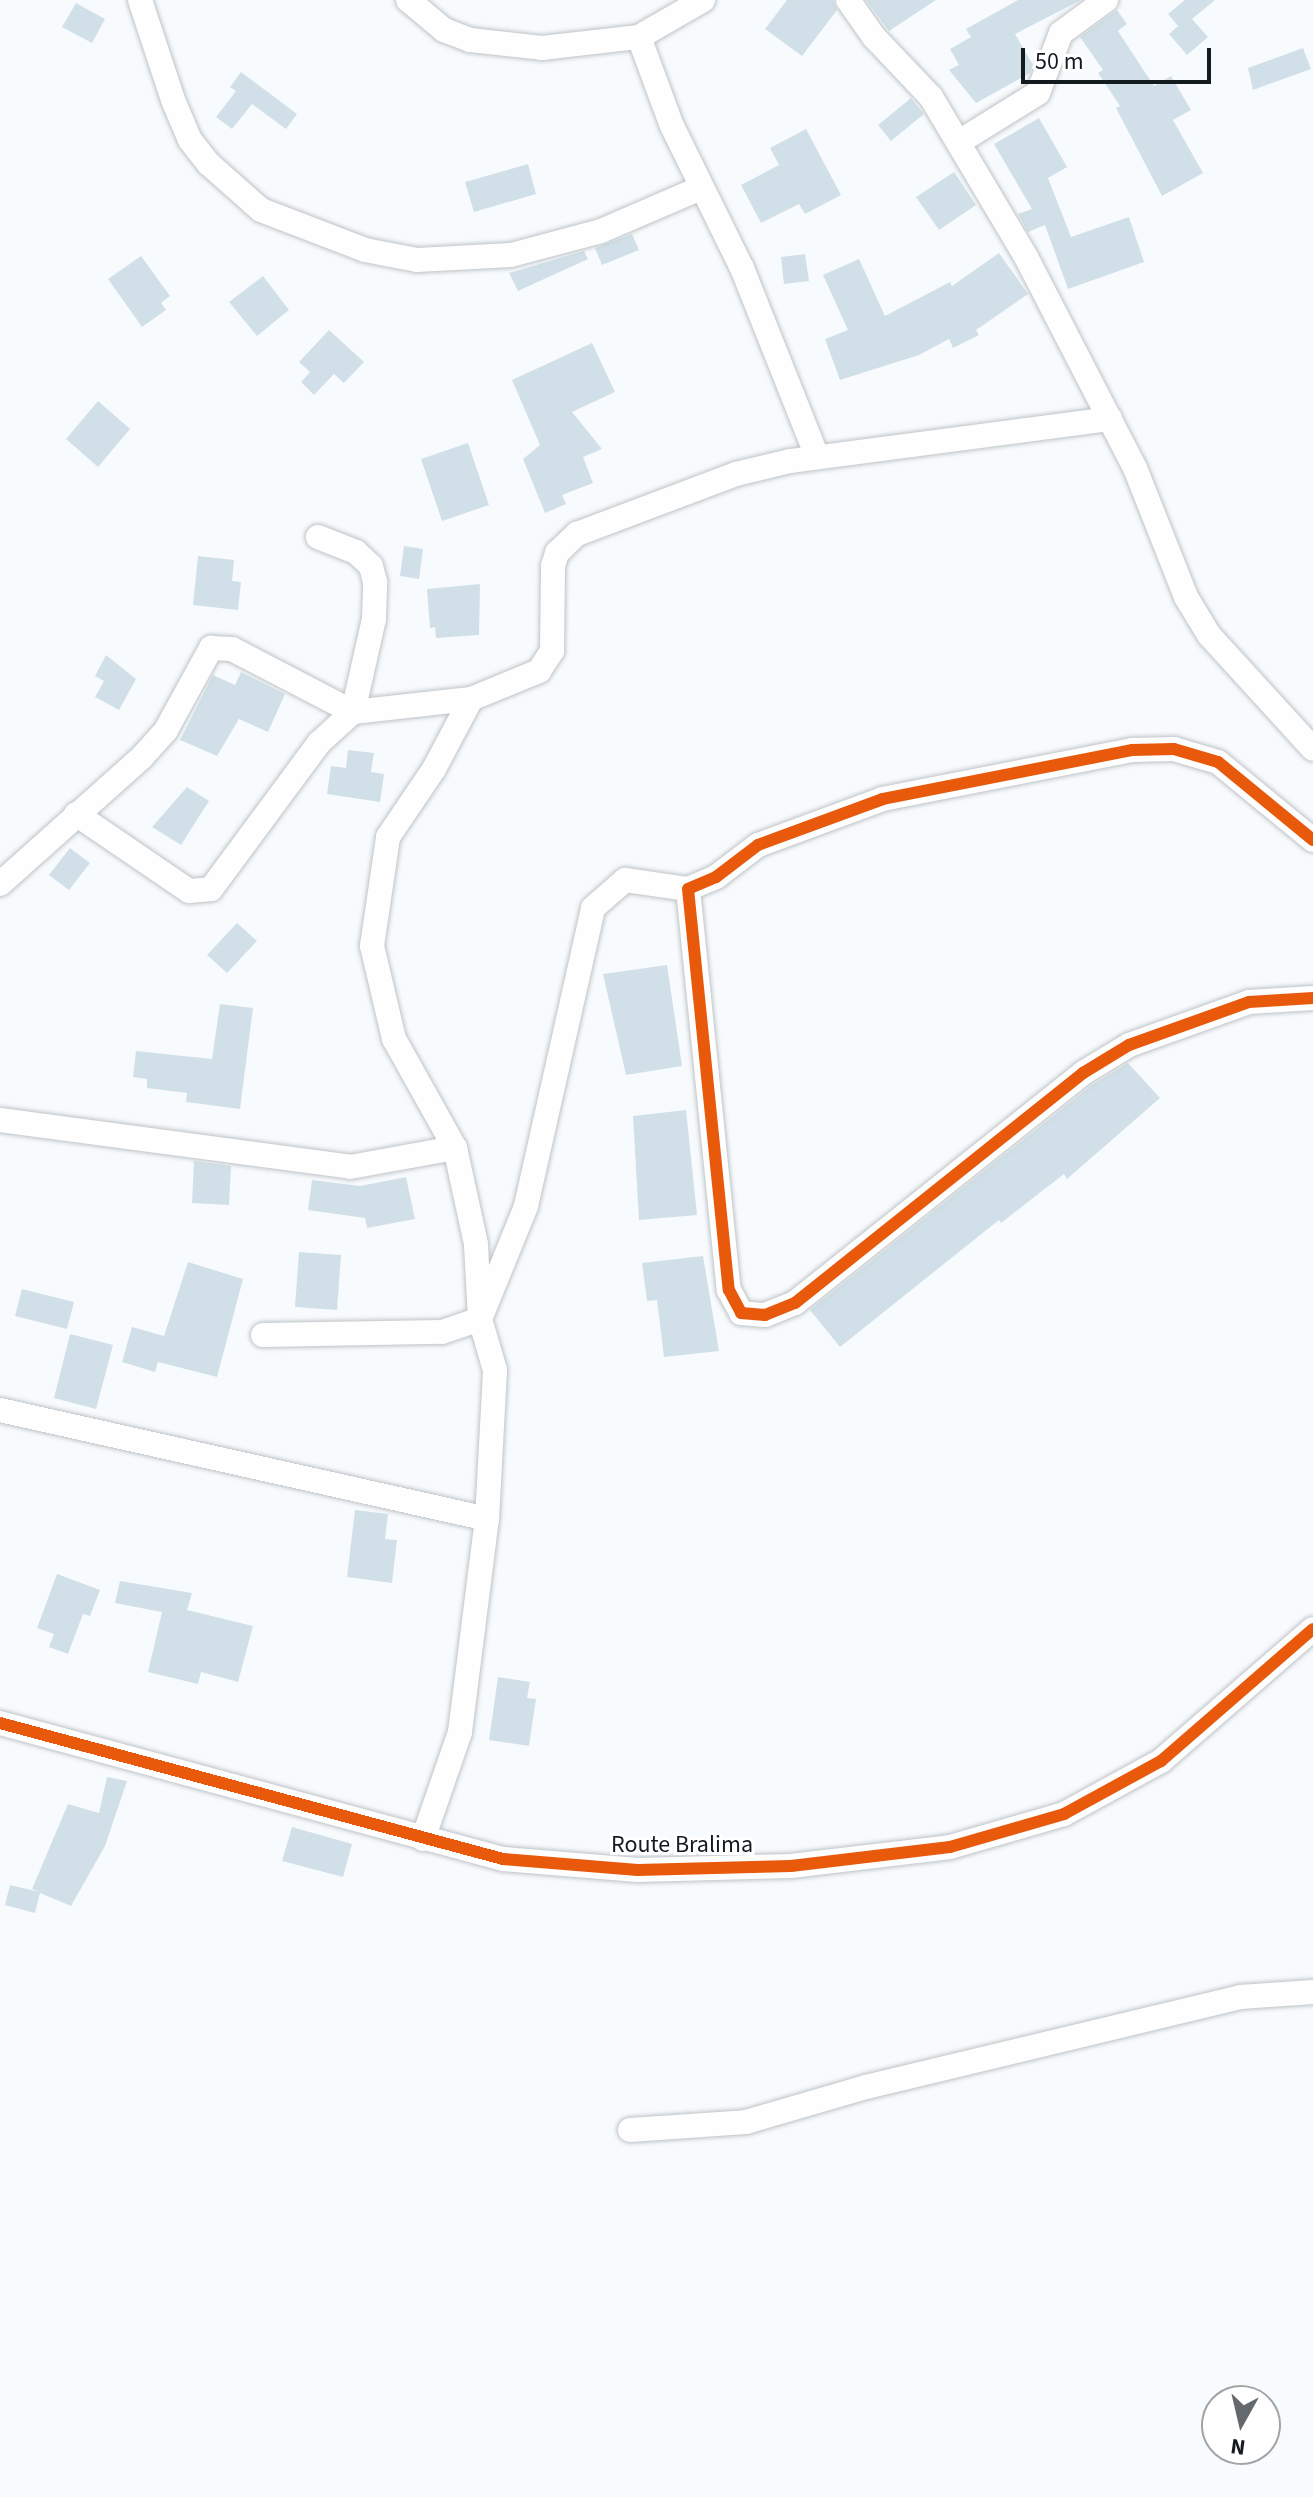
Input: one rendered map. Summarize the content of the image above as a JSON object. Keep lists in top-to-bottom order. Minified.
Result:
{"streets":{"street":["Route Bralima"]},"scale_bar":"50 m","north":"bottom"}
